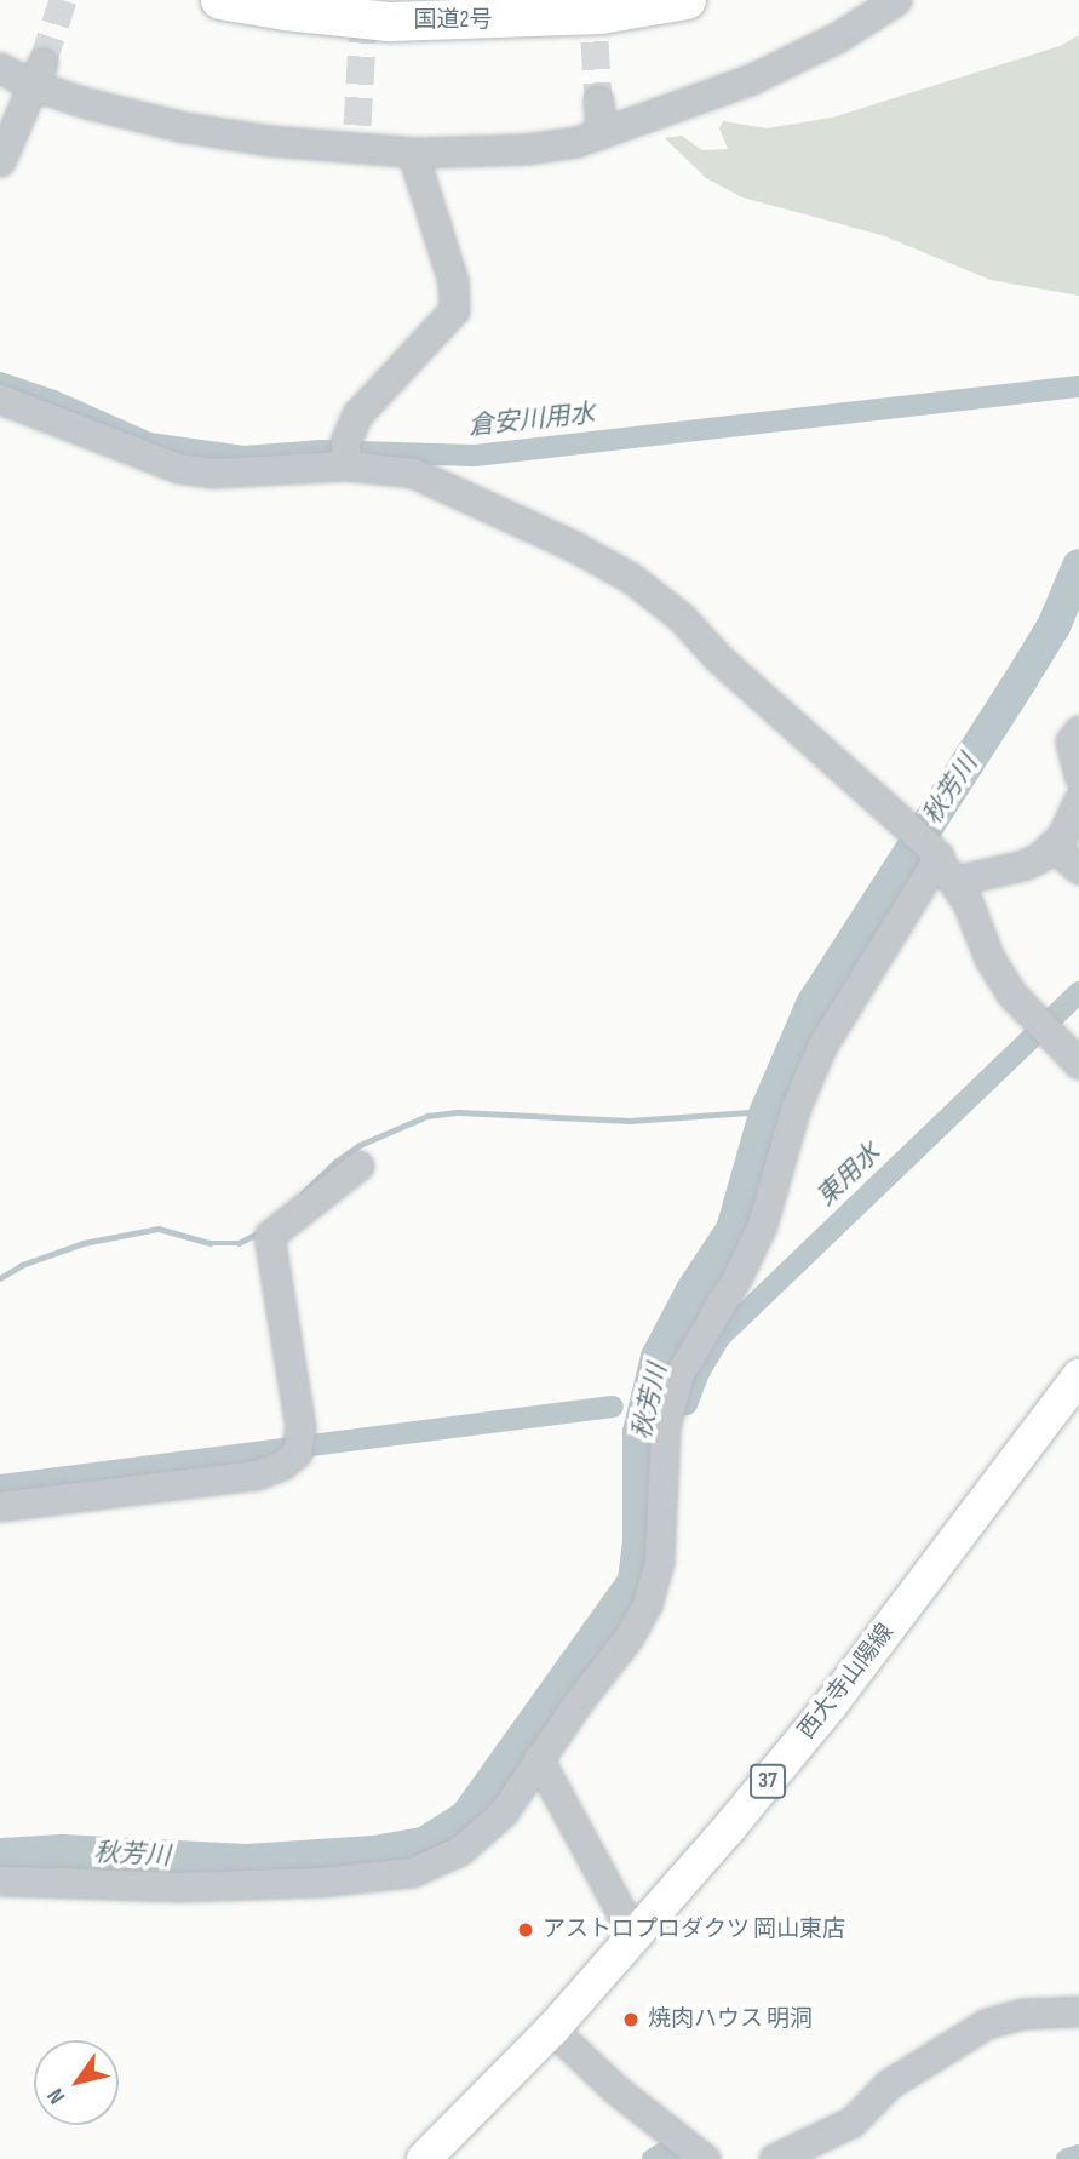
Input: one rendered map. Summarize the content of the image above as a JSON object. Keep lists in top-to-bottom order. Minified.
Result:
{"streets":{"highway":["国道2号"],"main road":["西大寺山陽線","37"]},"water":["倉安川用水","秋芳川","東用水"],"places":["アストロプロダクツ 岡山東店","焼肉ハウス 明洞"],"north":"bottom left"}
